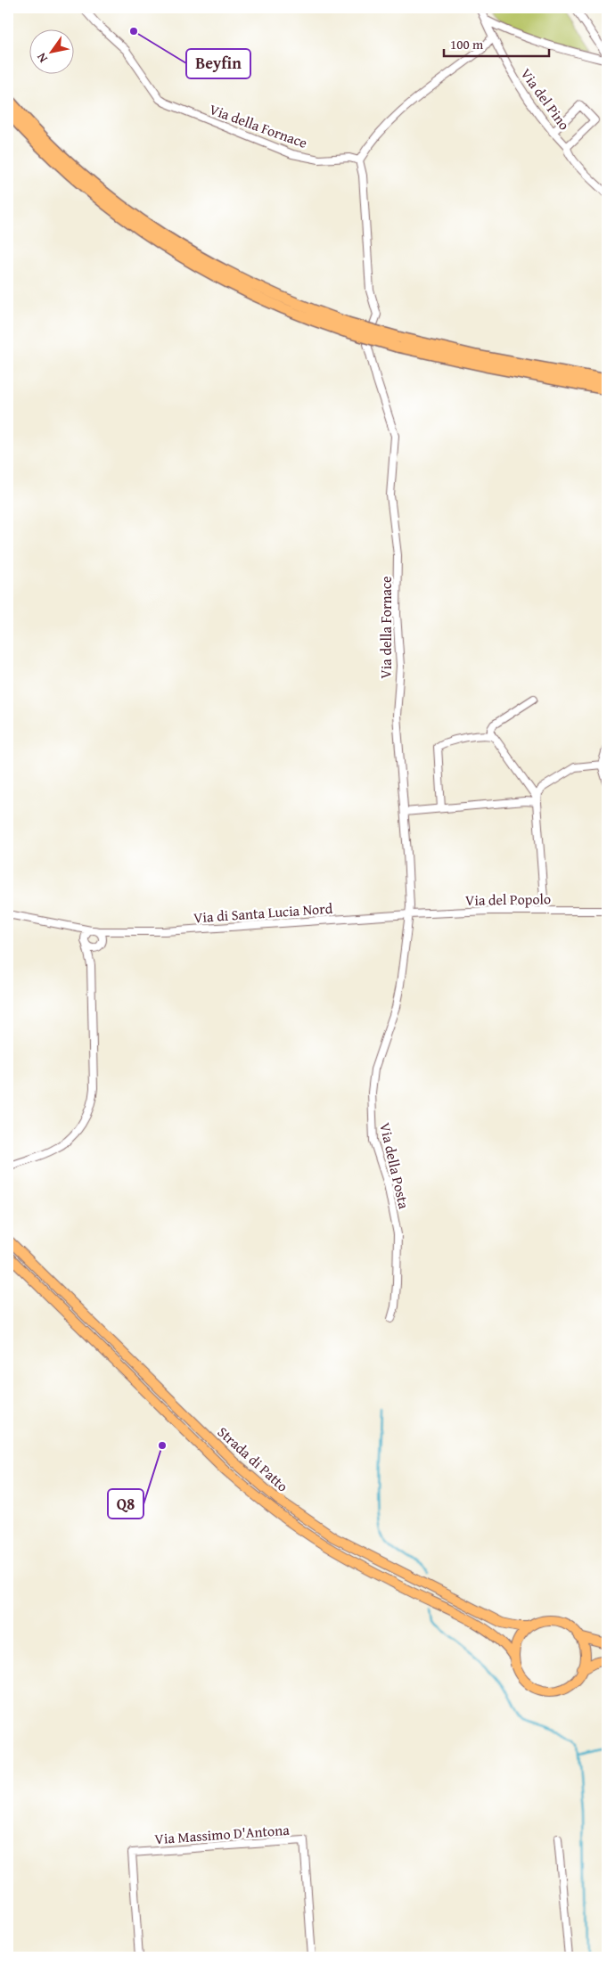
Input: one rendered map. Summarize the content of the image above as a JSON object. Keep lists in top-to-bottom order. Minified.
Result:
{"streets":{"main road":["Strada di Patto"],"street":["Via del Pino","Via della Fornace","Via del Popolo","Via di Santa Lucia Nord","Via della Posta","Via Massimo D'Antona"]},"crossings":[["Via della Fornace","Via del Popolo"],["Via della Fornace","Via di Santa Lucia Nord"],["Via della Fornace","Via della Posta"],["Via del Popolo","Via di Santa Lucia Nord"],["Via del Popolo","Via della Posta"],["Via di Santa Lucia Nord","Via della Posta"]],"places":["Beyfin","Q8"],"scale_bar":"100 m","north":"bottom left"}
